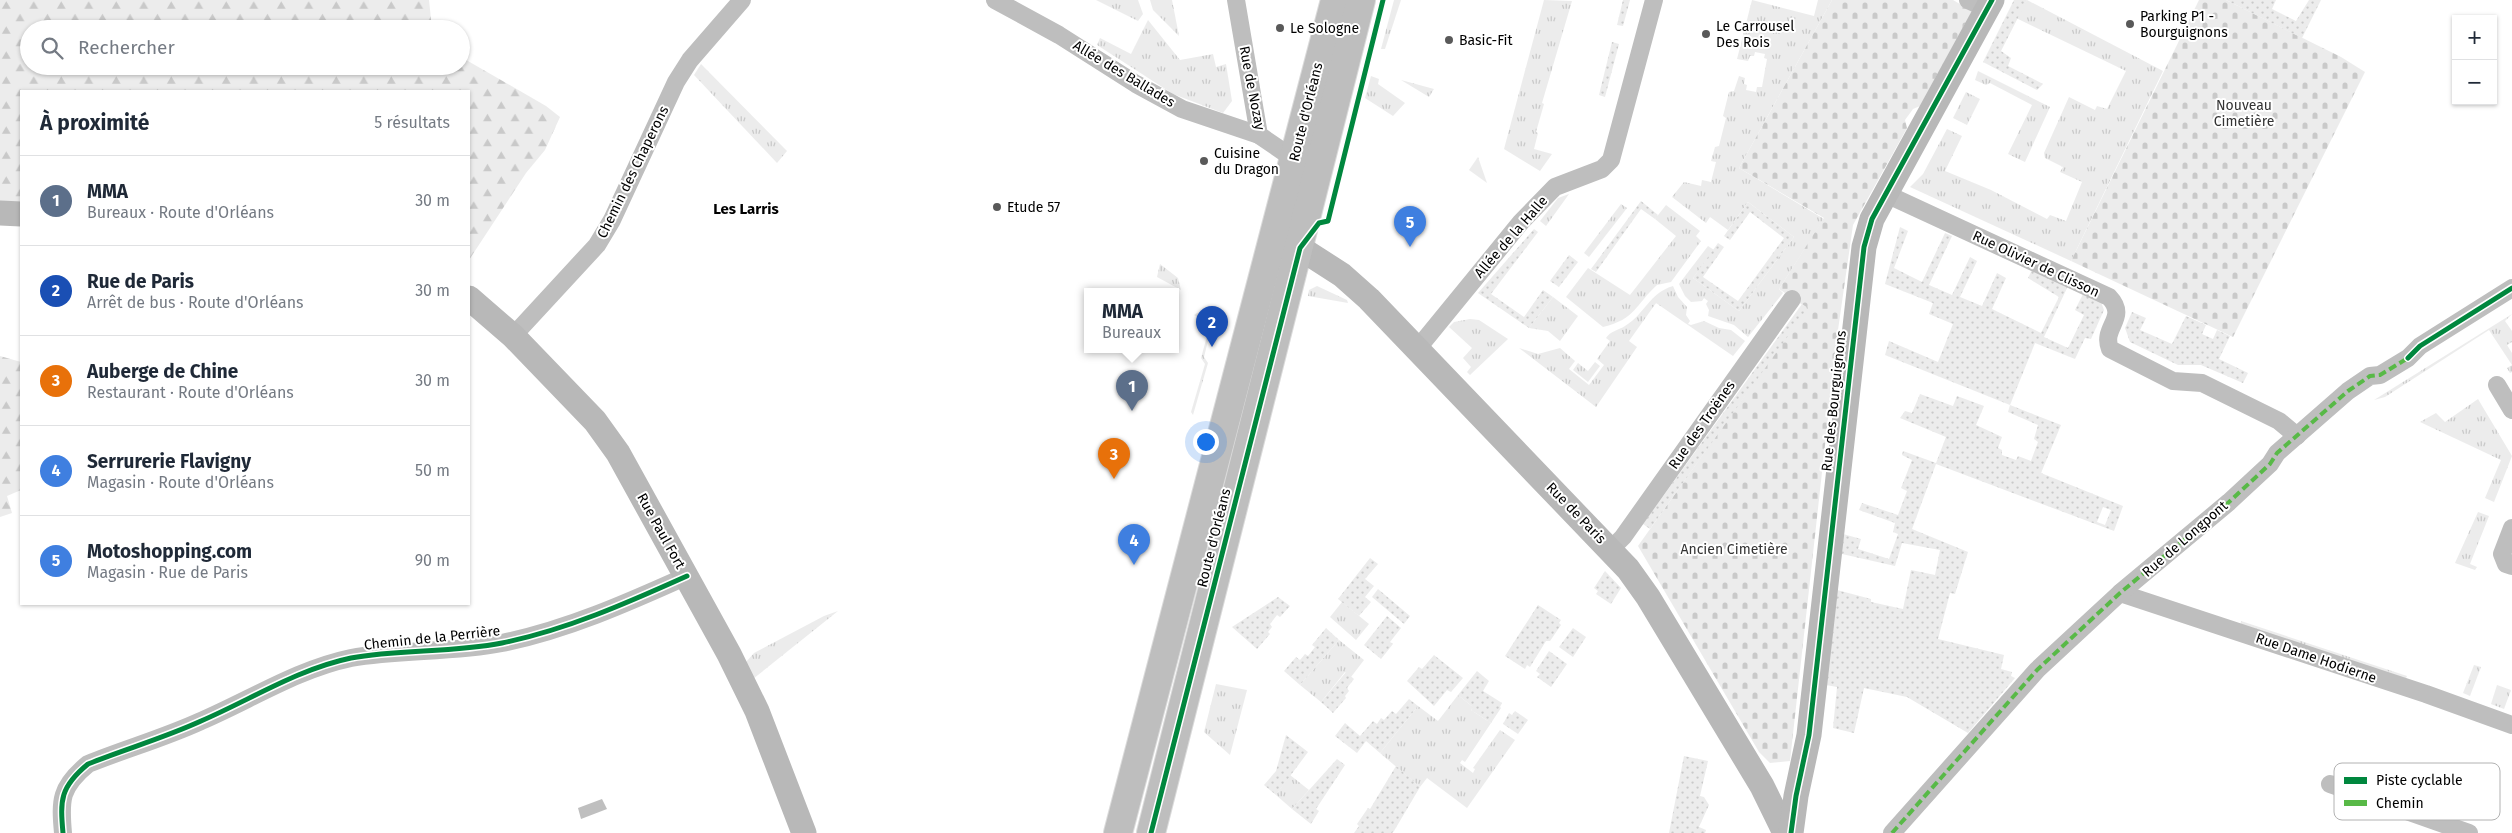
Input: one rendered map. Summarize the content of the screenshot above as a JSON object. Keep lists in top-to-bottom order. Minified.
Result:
{"streets":{"main road":["Route d'Orléans"],"street":["Allée des Ballades","Rue de Nozay","Chemin des Chaperons","Allée de la Halle","Rue Olivier de Clisson","Rue des Bourguignons","Rue des Troënes","Rue de Paris","Rue Paul Fort","Rue de Longpont","Chemin de la Perrière","Rue Dame Hodierne"]},"crossings":[["Allée des Ballades","Rue de Nozay"],["Rue de Nozay","Route d'Orléans"],["Route d'Orléans","Rue de Paris"],["Chemin des Chaperons","Rue Paul Fort"],["Allée de la Halle","Rue de Paris"],["Rue Olivier de Clisson","Rue des Bourguignons"],["Rue Olivier de Clisson","Rue de Longpont"],["Rue des Troënes","Rue de Paris"],["Rue Paul Fort","Chemin de la Perrière"],["Rue de Longpont","Rue Dame Hodierne"]],"districts":["Les Larris"],"parks":["Nouveau Cimetière","Ancien Cimetière"],"places":["Parking P1 - Bourguignons","Le Sologne","Le Carrousel Des Rois","Basic-Fit","Cuisine du Dragon","Etude 57"],"legend":["Piste cyclable","Chemin"],"page":{"map_buttons":["+","−"],"search":"Rechercher","heading":["À proximité","5 résultats"],"list":[{"mark":"1","name":"MMA","note":"Bureaux · Route d'Orléans","value":"30 m"},{"mark":"2","name":"Rue de Paris","note":"Arrêt de bus · Route d'Orléans","value":"30 m"},{"mark":"3","name":"Auberge de Chine","note":"Restaurant · Route d'Orléans","value":"30 m"},{"mark":"4","name":"Serrurerie Flavigny","note":"Magasin · Route d'Orléans","value":"50 m"},{"mark":"5","name":"Motoshopping.com","note":"Magasin · Rue de Paris","value":"90 m"}],"pins":["5","2","1","3","4"],"popup":["MMA","Bureaux"]}}
